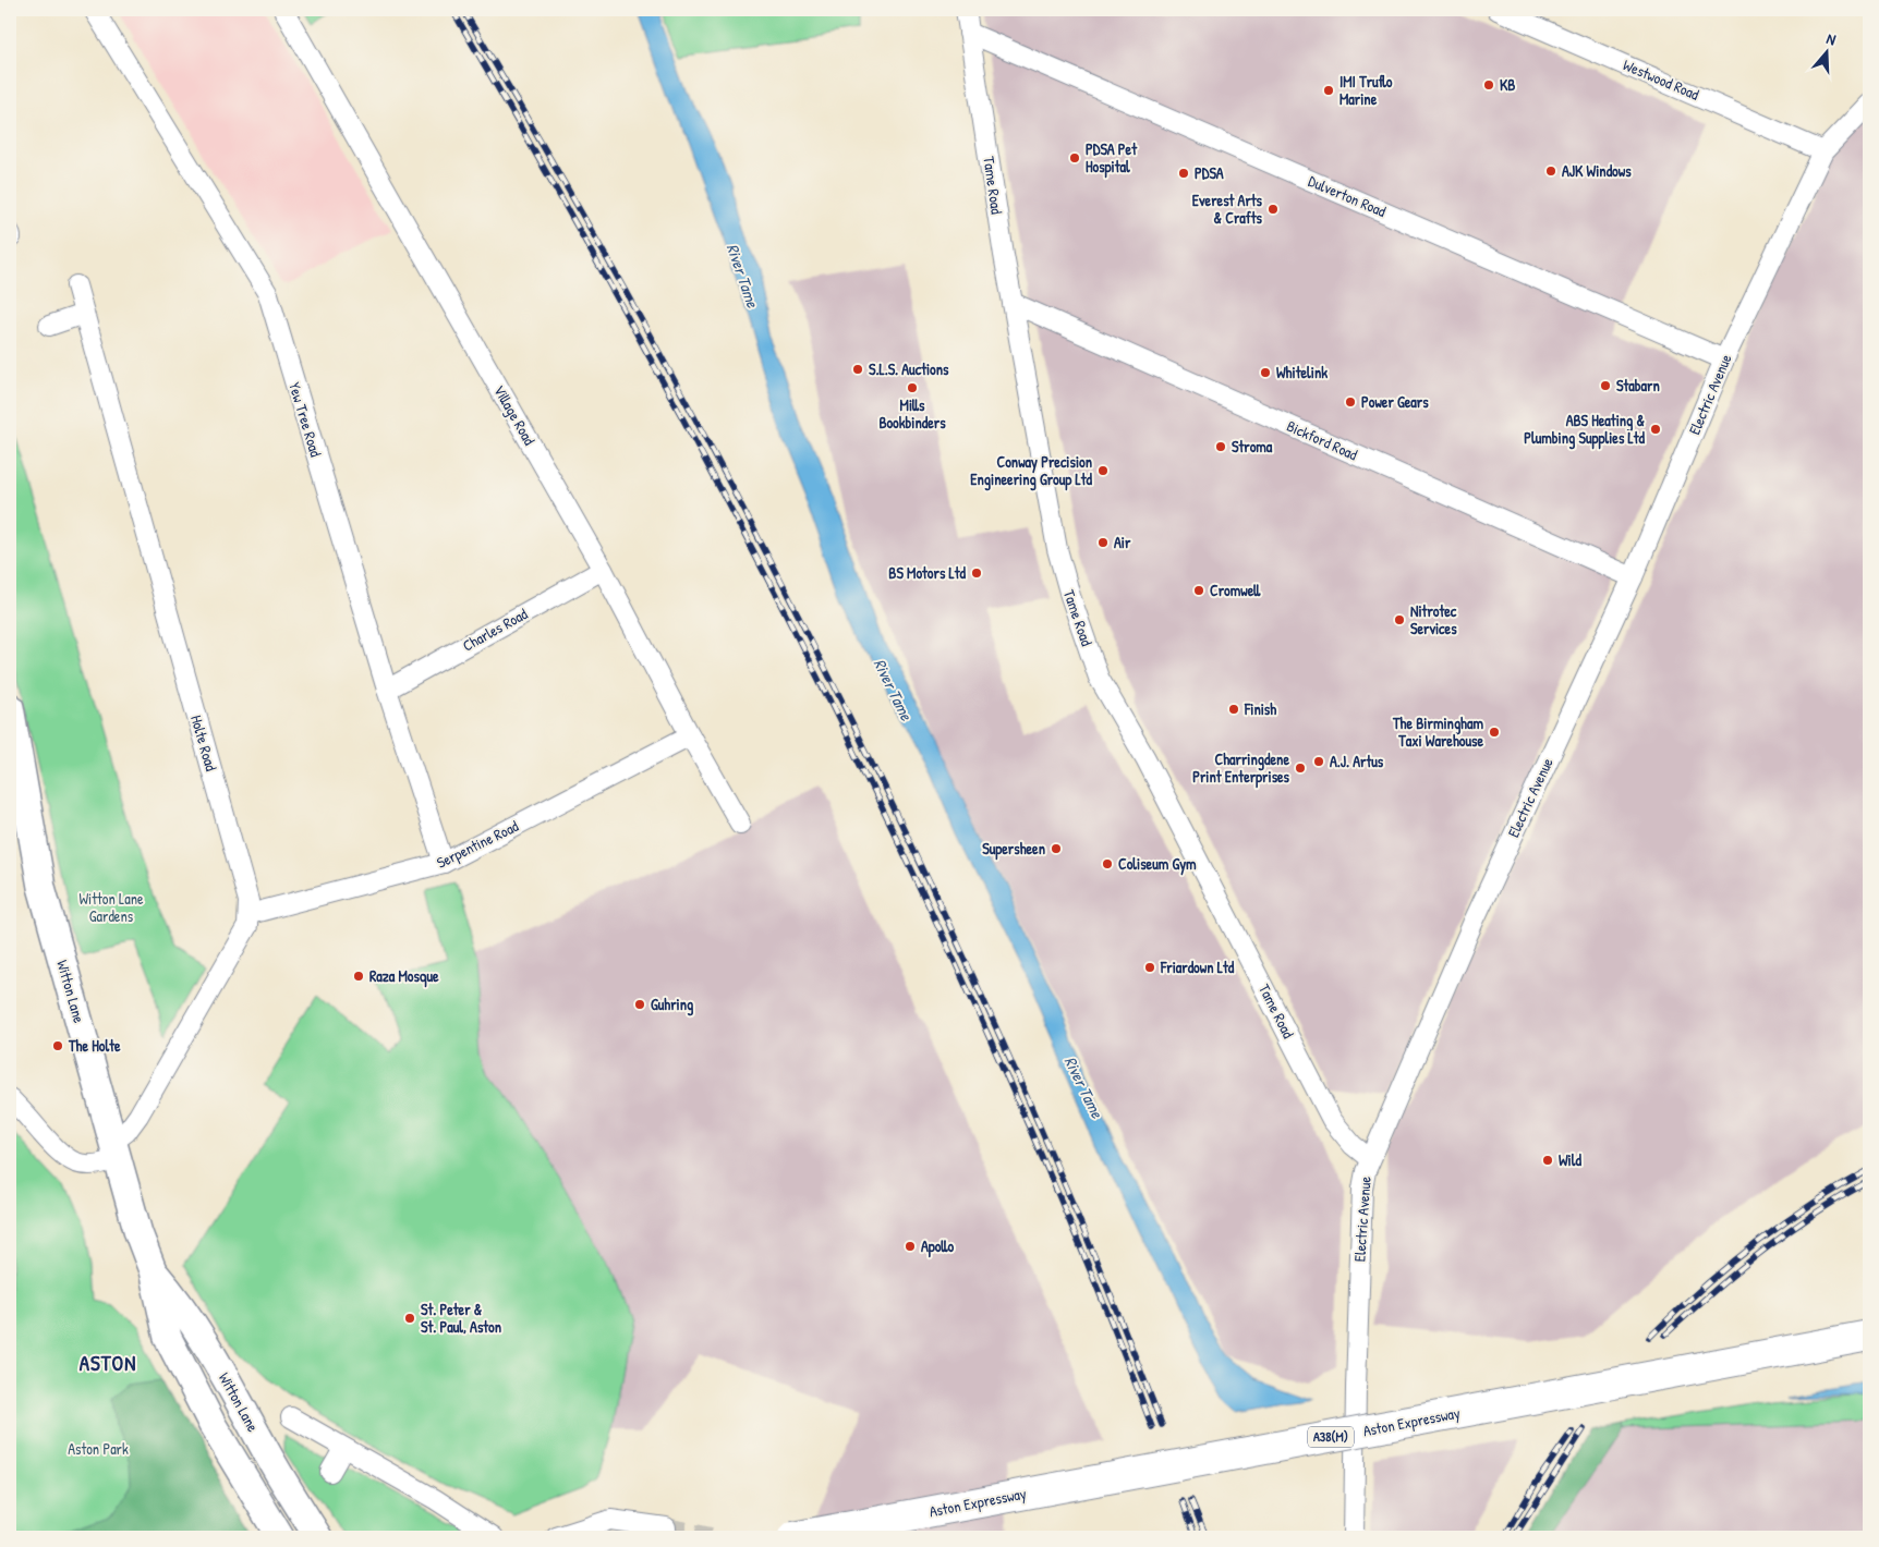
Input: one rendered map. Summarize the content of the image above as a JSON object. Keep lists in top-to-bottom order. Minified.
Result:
{"streets":{"highway":["Aston Expressway","A38(M)"],"main road":["Witton Lane"],"street":["Westwood Road","Tame Road","Dulverton Road","Electric Avenue","Village Road","Yew Tree Road","Bickford Road","Charles Road","Holte Road","Serpentine Road"]},"crossings":[["Westwood Road","Electric Avenue"],["Tame Road","Dulverton Road"],["Tame Road","Electric Avenue"],["Tame Road","Bickford Road"],["Dulverton Road","Electric Avenue"],["Electric Avenue","Bickford Road"],["Village Road","Charles Road"],["Village Road","Serpentine Road"],["Yew Tree Road","Charles Road"],["Yew Tree Road","Serpentine Road"],["Holte Road","Serpentine Road"],["Holte Road","Witton Lane"]],"districts":["ASTON"],"water":["River Tame"],"parks":["Witton Lane Gardens","Aston Park"],"places":["KB","IMI Truflo Marine","PDSA Pet Hospital","AJK Windows","PDSA","Everest Arts & Crafts","S.L.S. Auctions","Whitelink","Stabarn","Mills Bookbinders","Power Gears","ABS Heating & Plumbing Supplies Ltd","Stroma","Conway Precision Engineering Group Ltd","Air","BS Motors Ltd","Cromwell","Nitrotec Services","Finish","The Birmingham Taxi Warehouse","A.J. Artus","Charringdene Print Enterprises","Supersheen","Coliseum Gym","Friardown Ltd","Raza Mosque","Guhring","The Holte","Wild","Apollo","St. Peter & St. Paul, Aston"],"north":"top"}
